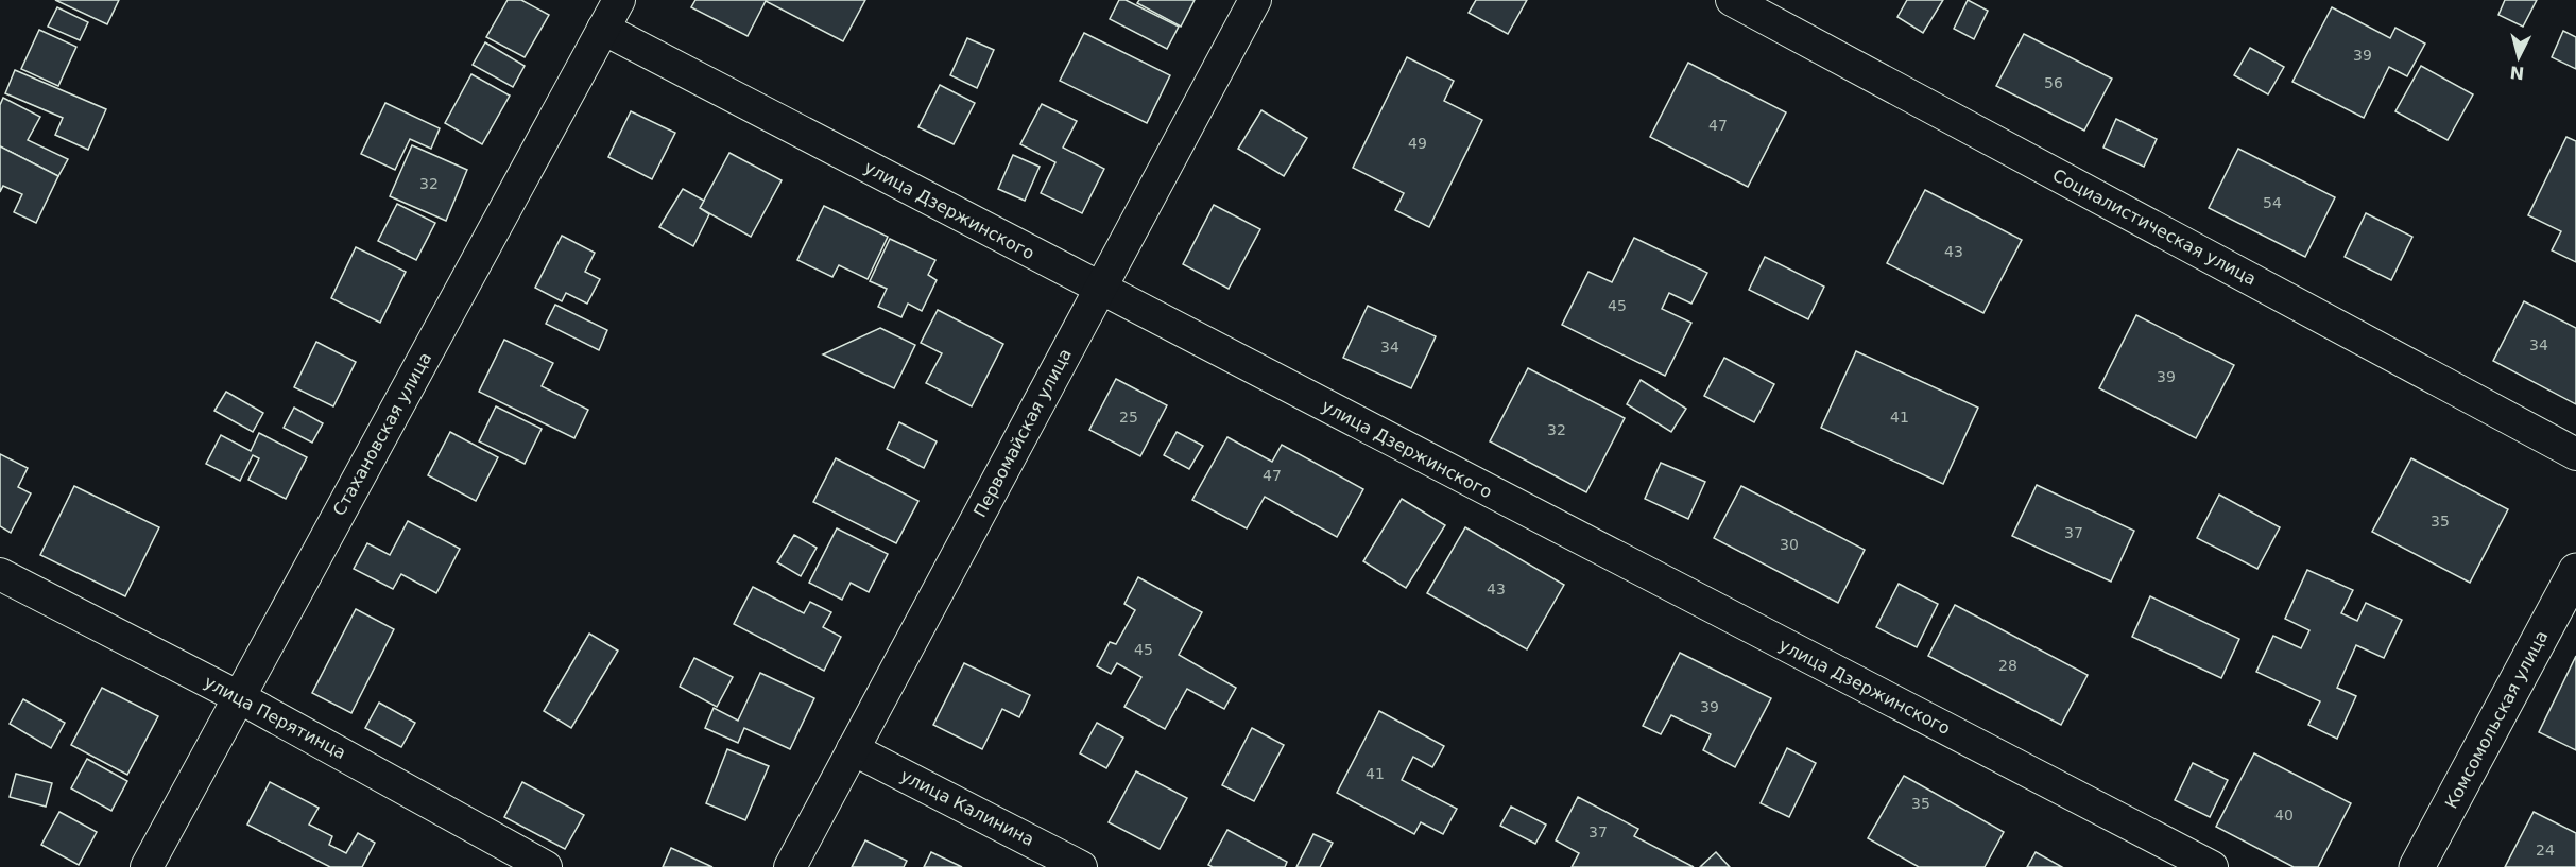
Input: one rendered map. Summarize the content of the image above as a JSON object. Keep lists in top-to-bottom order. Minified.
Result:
{"streets":{"main road":["Комсомольская улица"],"street":["улица Дзержинского","Социалистическая улица","Первомайская улица","Стахановская улица","улица Перятинца","улица Калинина"]},"crossings":[["улица Дзержинского","Первомайская улица"],["улица Дзержинского","Стахановская улица"],["Первомайская улица","улица Калинина"],["Стахановская улица","улица Перятинца"]],"house_numbers":["39","56","47","49","32","54","43","45","34","34","39","25","41","32","47","35","37","30","43","45","28","39","41","35","40","37","24"],"north":"bottom"}
